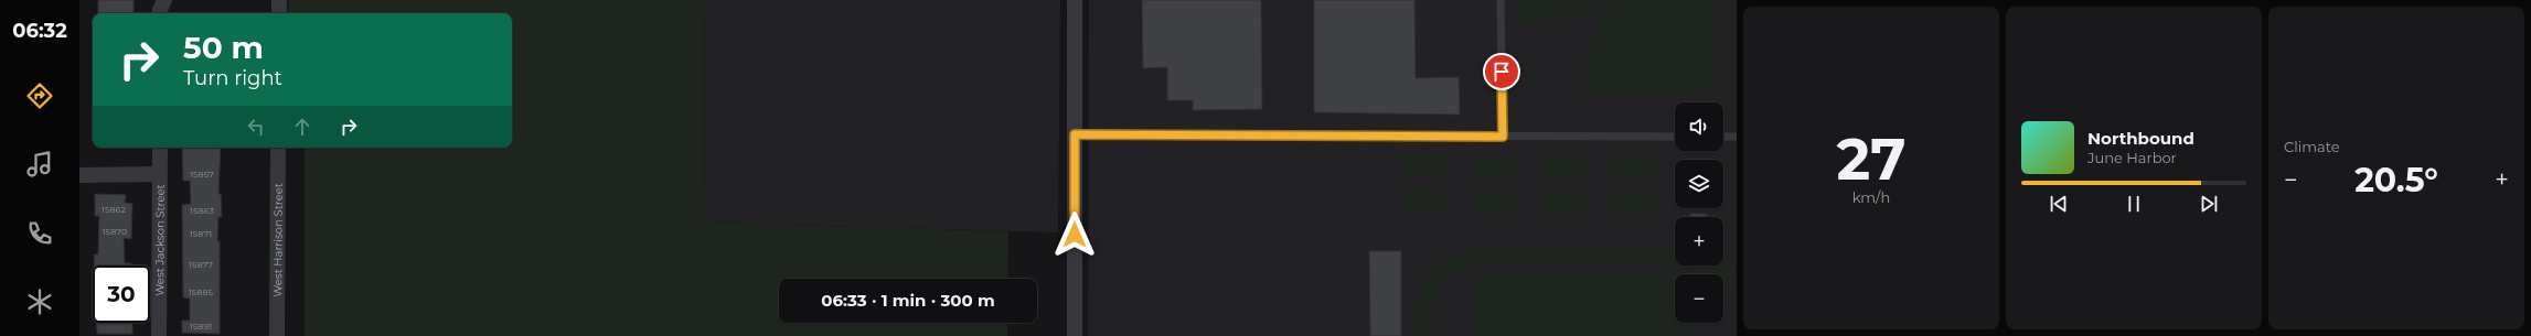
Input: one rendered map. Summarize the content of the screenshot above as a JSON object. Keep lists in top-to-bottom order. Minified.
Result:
{"streets":{"street":["West Jackson Street","West Harrison Street"]},"house_numbers":["15857","15862","15863","15870","15871","15877","15885","15891"],"page":{"tabs":"06:32","tile":[["27","km/h"],"Climate"],"turn":["50 m","Turn right"],"map_buttons":["+","−"],"song":["Northbound","June Harbor"],"heat":["−","20.5°","+"],"limit":"30","trip":"06:33 · 1 min · 300 m"}}
